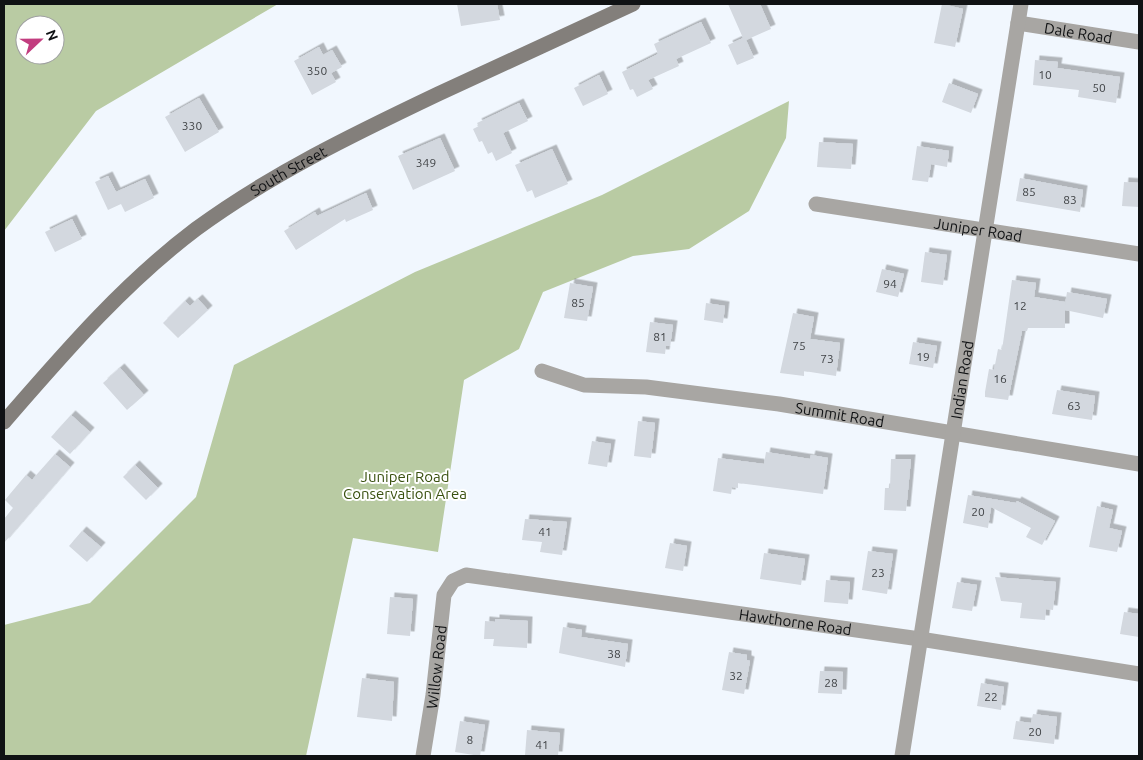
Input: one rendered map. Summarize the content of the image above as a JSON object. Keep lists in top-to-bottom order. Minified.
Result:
{"streets":{"main road":["South Street"],"street":["Dale Road","Juniper Road","Indian Road","Summit Road","Hawthorne Road","Willow Road"]},"crossings":[["Dale Road","Indian Road"],["Juniper Road","Indian Road"],["Indian Road","Summit Road"],["Indian Road","Hawthorne Road"],["Hawthorne Road","Willow Road"]],"parks":["Juniper Road Conservation Area"],"house_numbers":["350","10","50","330","349","85","83","94","85","12","81","75","19","73","16","63","20","41","23","38","32","28","22","20","8","41"],"north":"right"}
